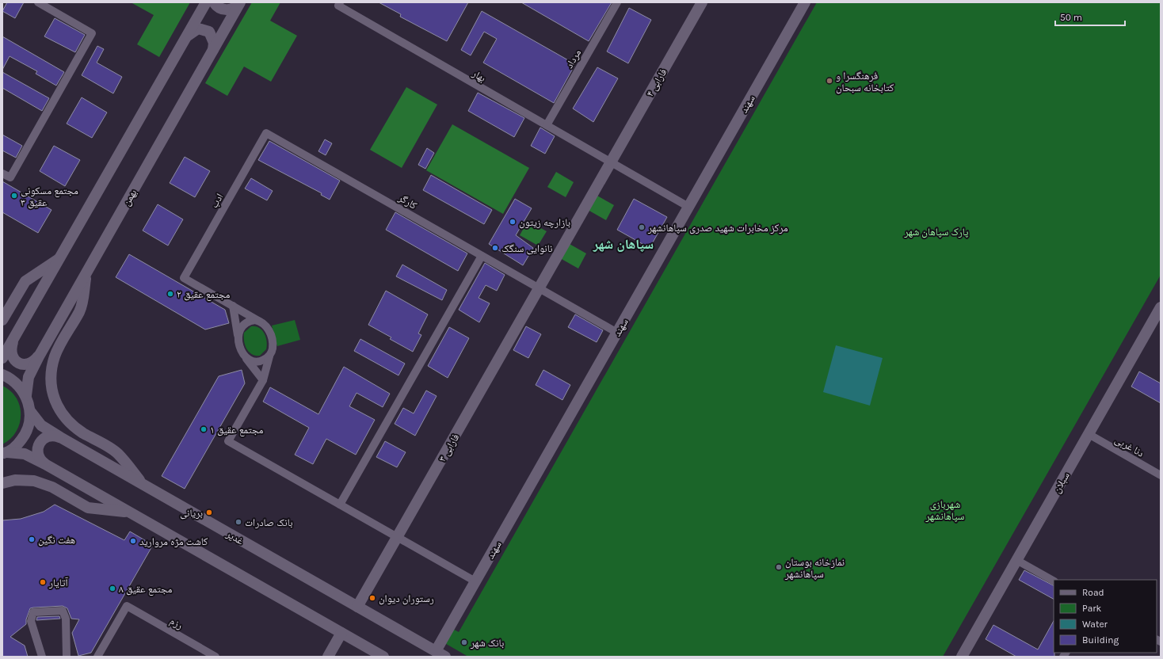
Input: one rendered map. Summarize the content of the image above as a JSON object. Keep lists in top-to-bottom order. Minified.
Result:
{"streets":{"main road":["فارابی ۴","سهند","بهمن","فارابی ۳","سبلان","غدیر"],"street":["مرداد","بهار","ادب","کارگر","دنا غربی","رزم"]},"crossings":[["مرداد","بهار"],["بهار","فارابی ۴"],["بهار","سهند"],["فارابی ۴","کارگر"],["فارابی ۴","فارابی ۳"],["سهند","کارگر"],["سهند","غدیر"],["ادب","کارگر"],["کارگر","فارابی ۳"],["دنا غربی","سبلان"],["فارابی ۳","غدیر"]],"districts":["سپاهان شهر"],"parks":["پارک سپاهان شهر","شهربازی سپاهانشهر"],"places":["فرهنگسرا و کتابخانه سبحان","مجتمع مسکونی عقیق ۳","بازارچه زیتون","مرکز مخابرات شهید صدری سپاهانشهر","نانوایی سنگک","مجتمع عقیق ۲","مجتمع عقیق ۱","بریانی","بانک صادرات","هفت نگین","کاشت مژه مروارید","نمازخانه بوستان سپاهانشهر","آتایار","مجتمع عقیق ۸","رستوران دیوان","بانک شهر"],"legend":["Road","Park","Water","Building"],"scale_bar":"50 m"}
